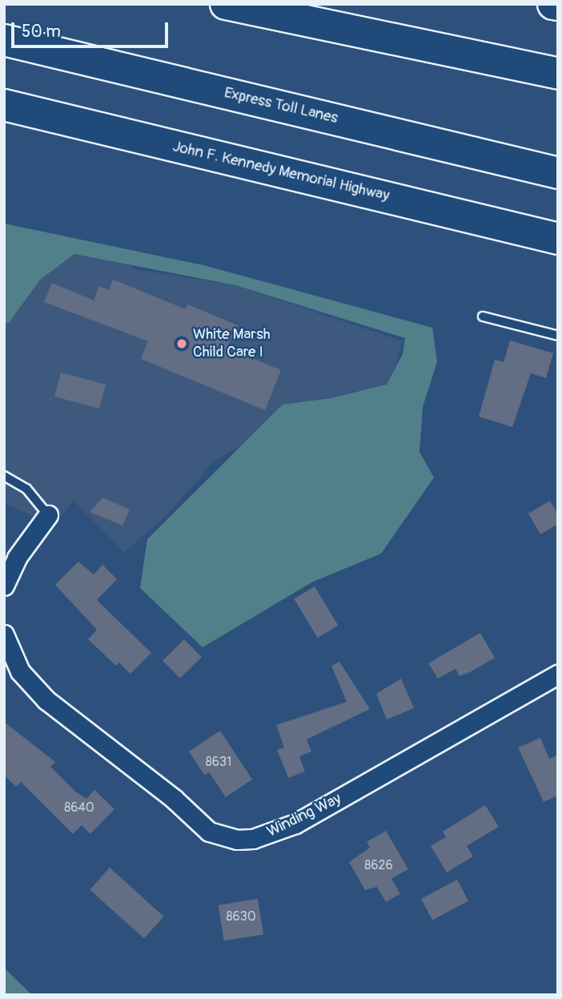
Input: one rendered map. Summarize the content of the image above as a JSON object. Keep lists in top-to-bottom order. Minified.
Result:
{"streets":{"highway":["Express Toll Lanes","John F. Kennedy Memorial Highway"],"street":["Winding Way"]},"places":["White Marsh Child Care I"],"house_numbers":["8631","8640","8626","8630"],"scale_bar":"50 m"}
